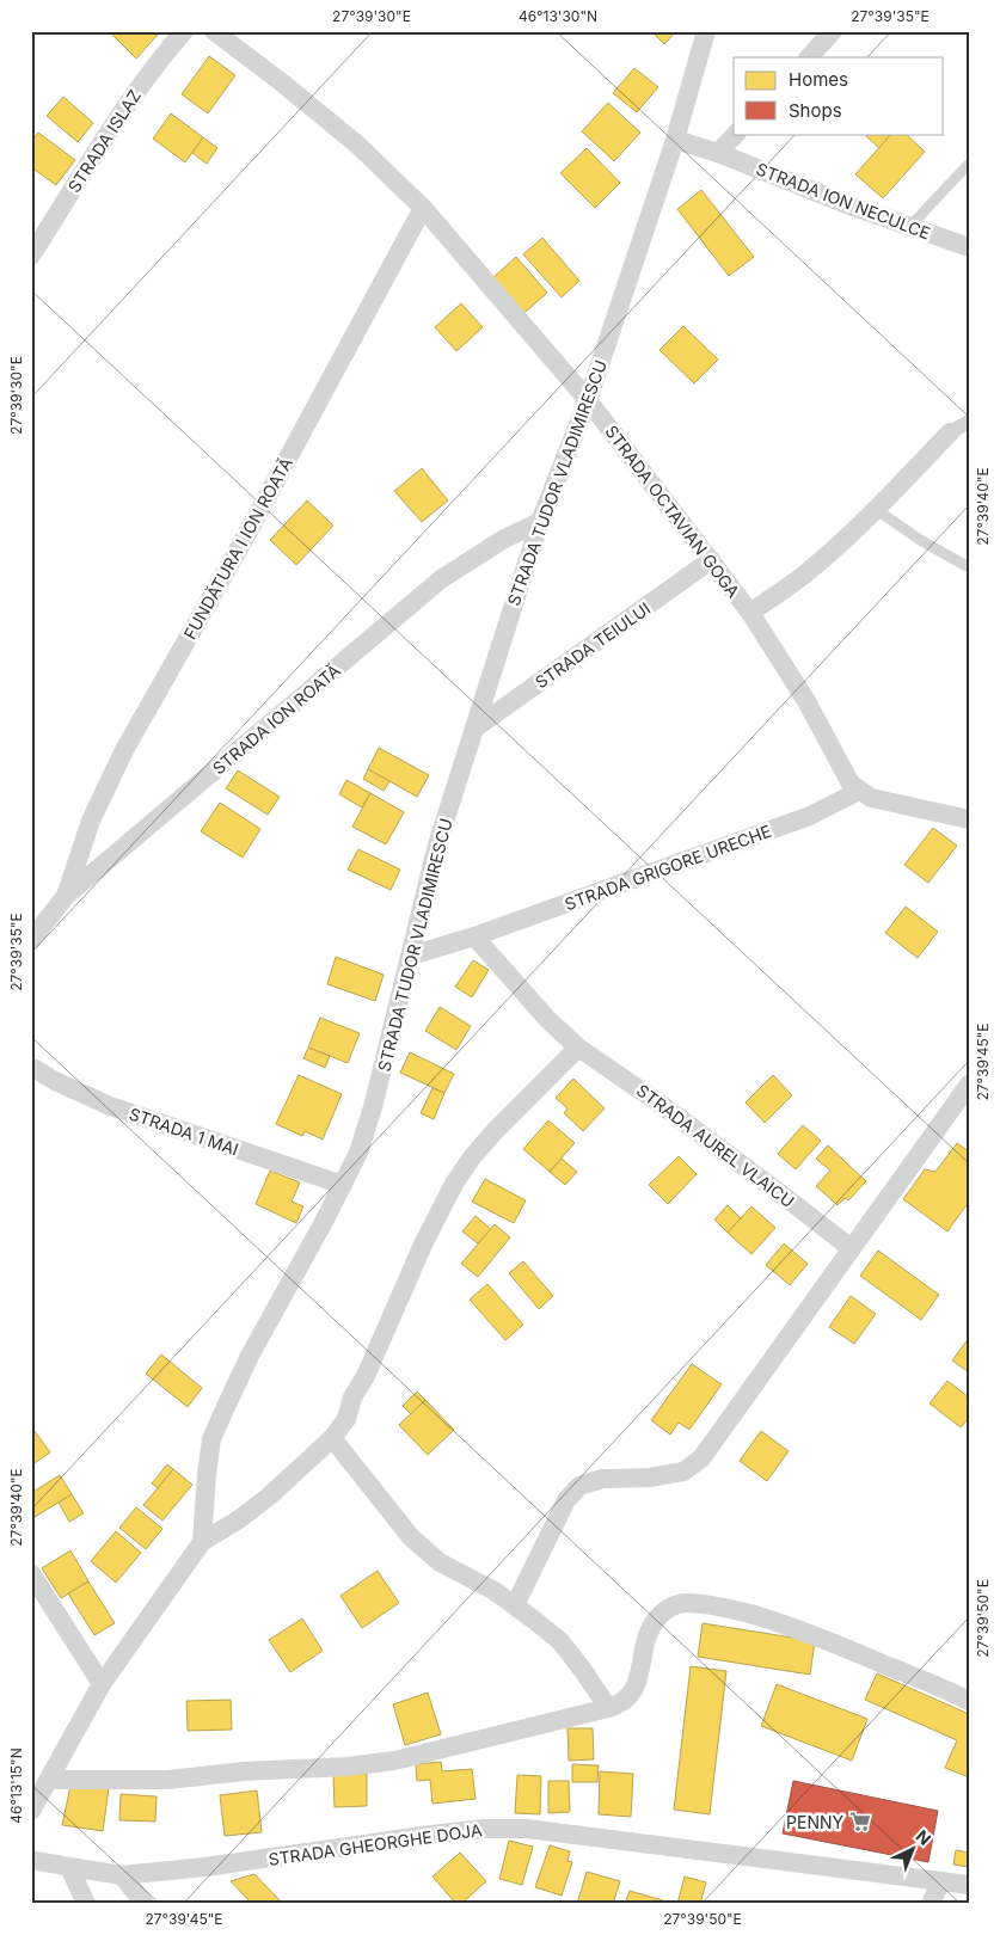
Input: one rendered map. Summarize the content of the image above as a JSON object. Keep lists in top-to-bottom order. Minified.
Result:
{"streets":{"street":["STRADA ISLAZ","STRADA ION NECULCE","STRADA TUDOR VLADIMIRESCU","STRADA OCTAVIAN GOGA","FUNDĂTURA I ION ROATĂ","STRADA TEIULUI","STRADA ION ROATĂ","STRADA GRIGORE URECHE","STRADA 1 MAI","STRADA AUREL VLAICU","STRADA GHEORGHE DOJA"]},"crossings":[["STRADA ION NECULCE","STRADA TUDOR VLADIMIRESCU"],["STRADA TUDOR VLADIMIRESCU","STRADA OCTAVIAN GOGA"],["STRADA TUDOR VLADIMIRESCU","STRADA TEIULUI"],["STRADA TUDOR VLADIMIRESCU","STRADA ION ROATĂ"],["STRADA TUDOR VLADIMIRESCU","STRADA GRIGORE URECHE"],["STRADA TUDOR VLADIMIRESCU","STRADA 1 MAI"],["STRADA OCTAVIAN GOGA","FUNDĂTURA I ION ROATĂ"],["STRADA OCTAVIAN GOGA","STRADA TEIULUI"],["STRADA OCTAVIAN GOGA","STRADA GRIGORE URECHE"],["FUNDĂTURA I ION ROATĂ","STRADA ION ROATĂ"]],"places":{"supermarket":["PENNY"]},"legend":["Homes","Shops"],"north":"top right","coordinates":["27°39'30\"E","46°13'30\"N","27°39'35\"E","27°39'40\"E","27°39'45\"E","27°39'50\"E","46°13'15\"N"]}
